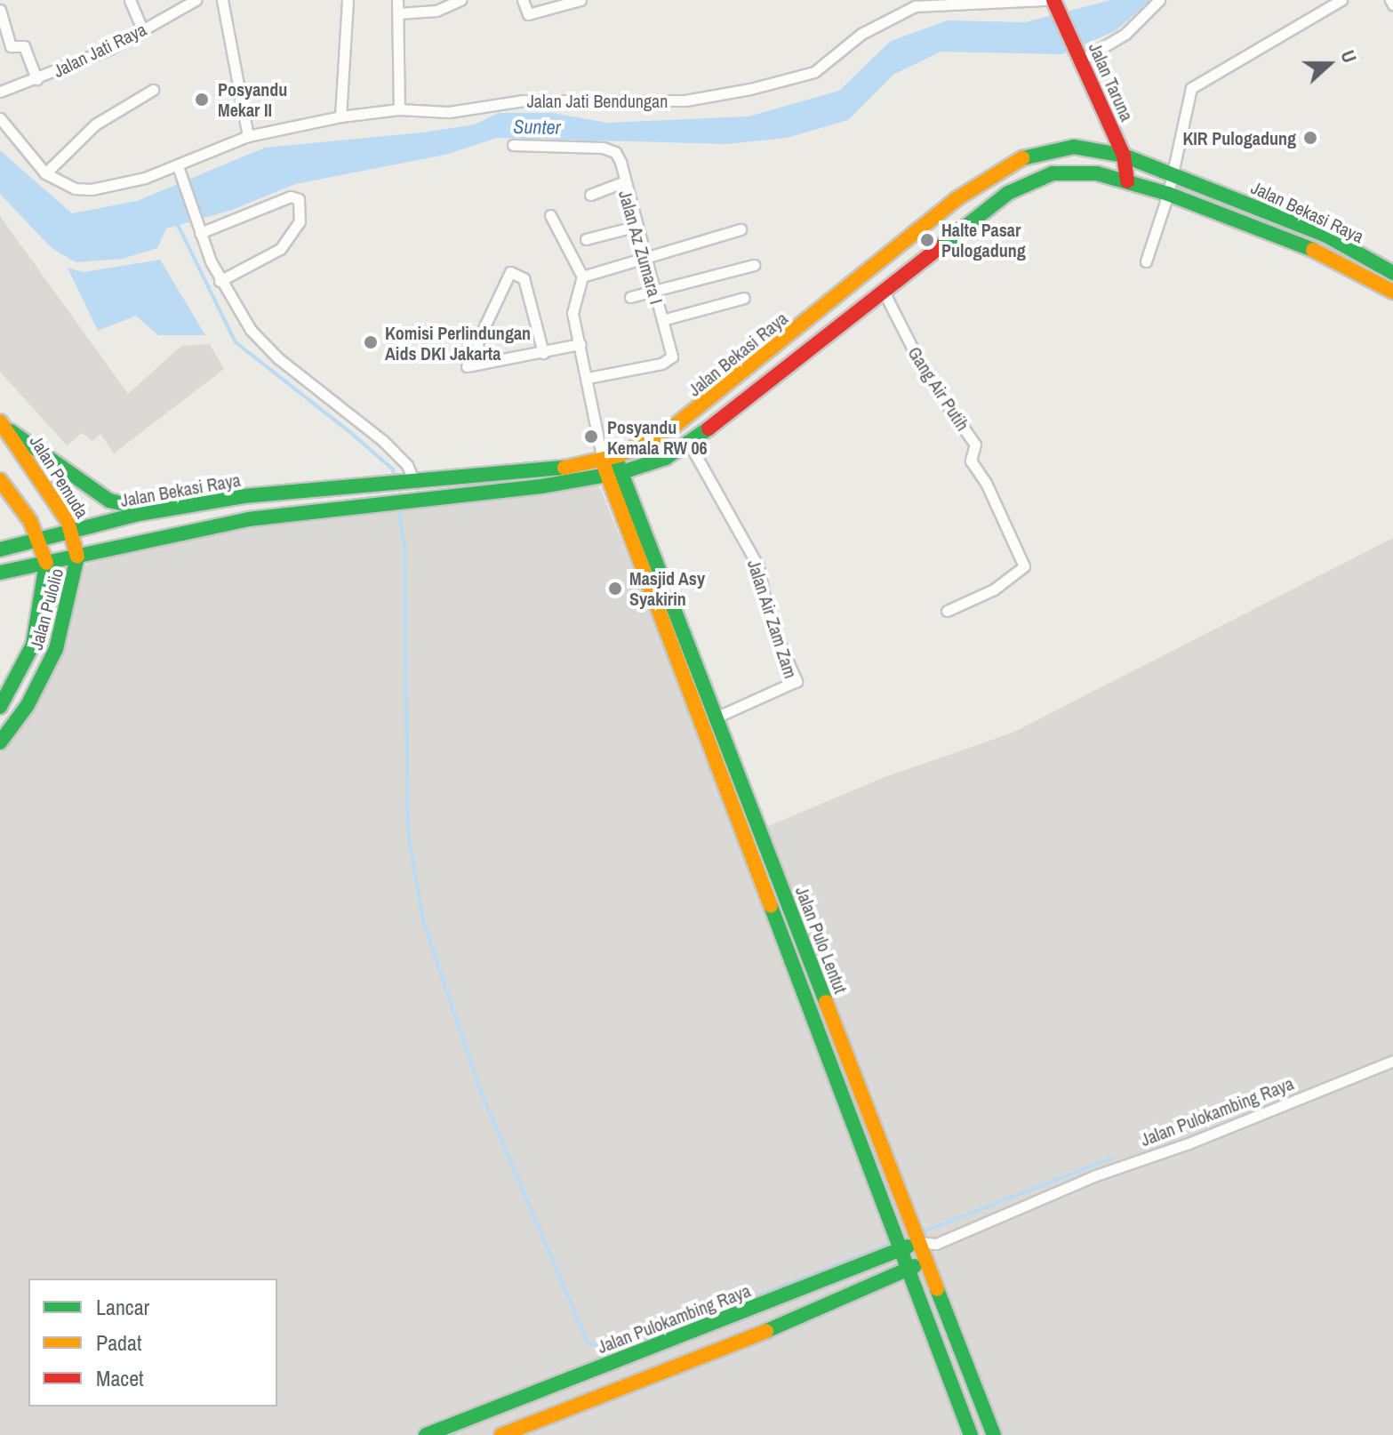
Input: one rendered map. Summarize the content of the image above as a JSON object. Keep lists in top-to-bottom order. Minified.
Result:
{"streets":{"street":["Jalan Jati Raya","Jalan Taruna","Jalan Jati Bendungan","Jalan Bekasi Raya","Jalan Az Zumara I","Gang Air Putih","Jalan Pemuda","Jalan Pulolio","Jalan Air Zam Zam","Jalan Pulo Lentut","Jalan Pulokambing Raya"]},"crossings":[["Jalan Taruna","Jalan Jati Bendungan"],["Jalan Taruna","Jalan Bekasi Raya"],["Jalan Bekasi Raya","Gang Air Putih"],["Jalan Bekasi Raya","Jalan Pemuda"],["Jalan Bekasi Raya","Jalan Pulolio"],["Jalan Bekasi Raya","Jalan Air Zam Zam"],["Jalan Bekasi Raya","Jalan Pulo Lentut"],["Jalan Pemuda","Jalan Pulolio"],["Jalan Air Zam Zam","Jalan Pulo Lentut"],["Jalan Pulo Lentut","Jalan Pulokambing Raya"]],"water":["Sunter"],"places":["Posyandu Mekar II","KIR Pulogadung","Halte Pasar Pulogadung","Komisi Perlindungan Aids DKI Jakarta","Posyandu Kemala RW 06","Masjid Asy Syakirin"],"legend":["Lancar","Padat","Macet"],"north":"right"}
